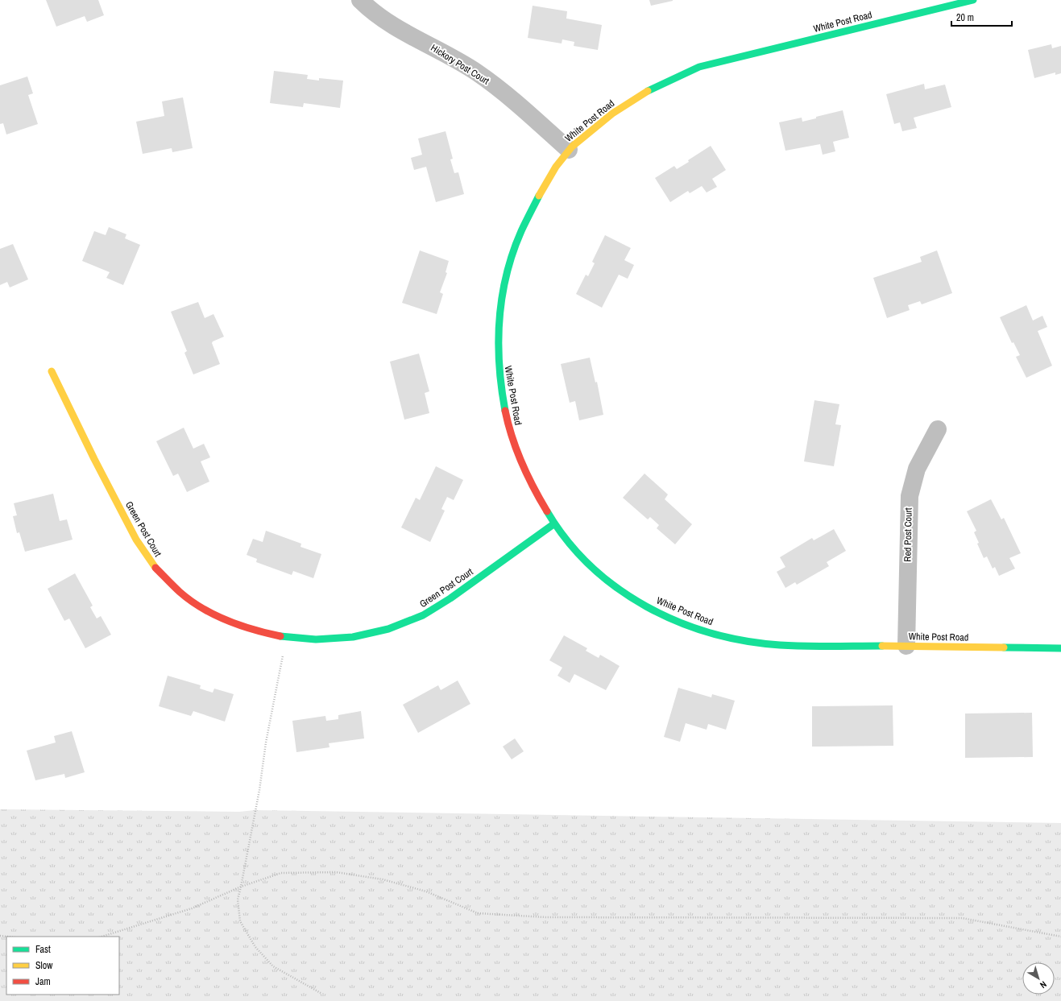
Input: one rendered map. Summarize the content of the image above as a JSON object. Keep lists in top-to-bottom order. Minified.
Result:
{"streets":{"street":["White Post Road","Hickory Post Court","Green Post Court","Red Post Court"]},"crossings":[["White Post Road","Hickory Post Court"],["White Post Road","Green Post Court"],["White Post Road","Red Post Court"]],"legend":["Fast","Slow","Jam"],"scale_bar":"20 m","north":"bottom right"}
